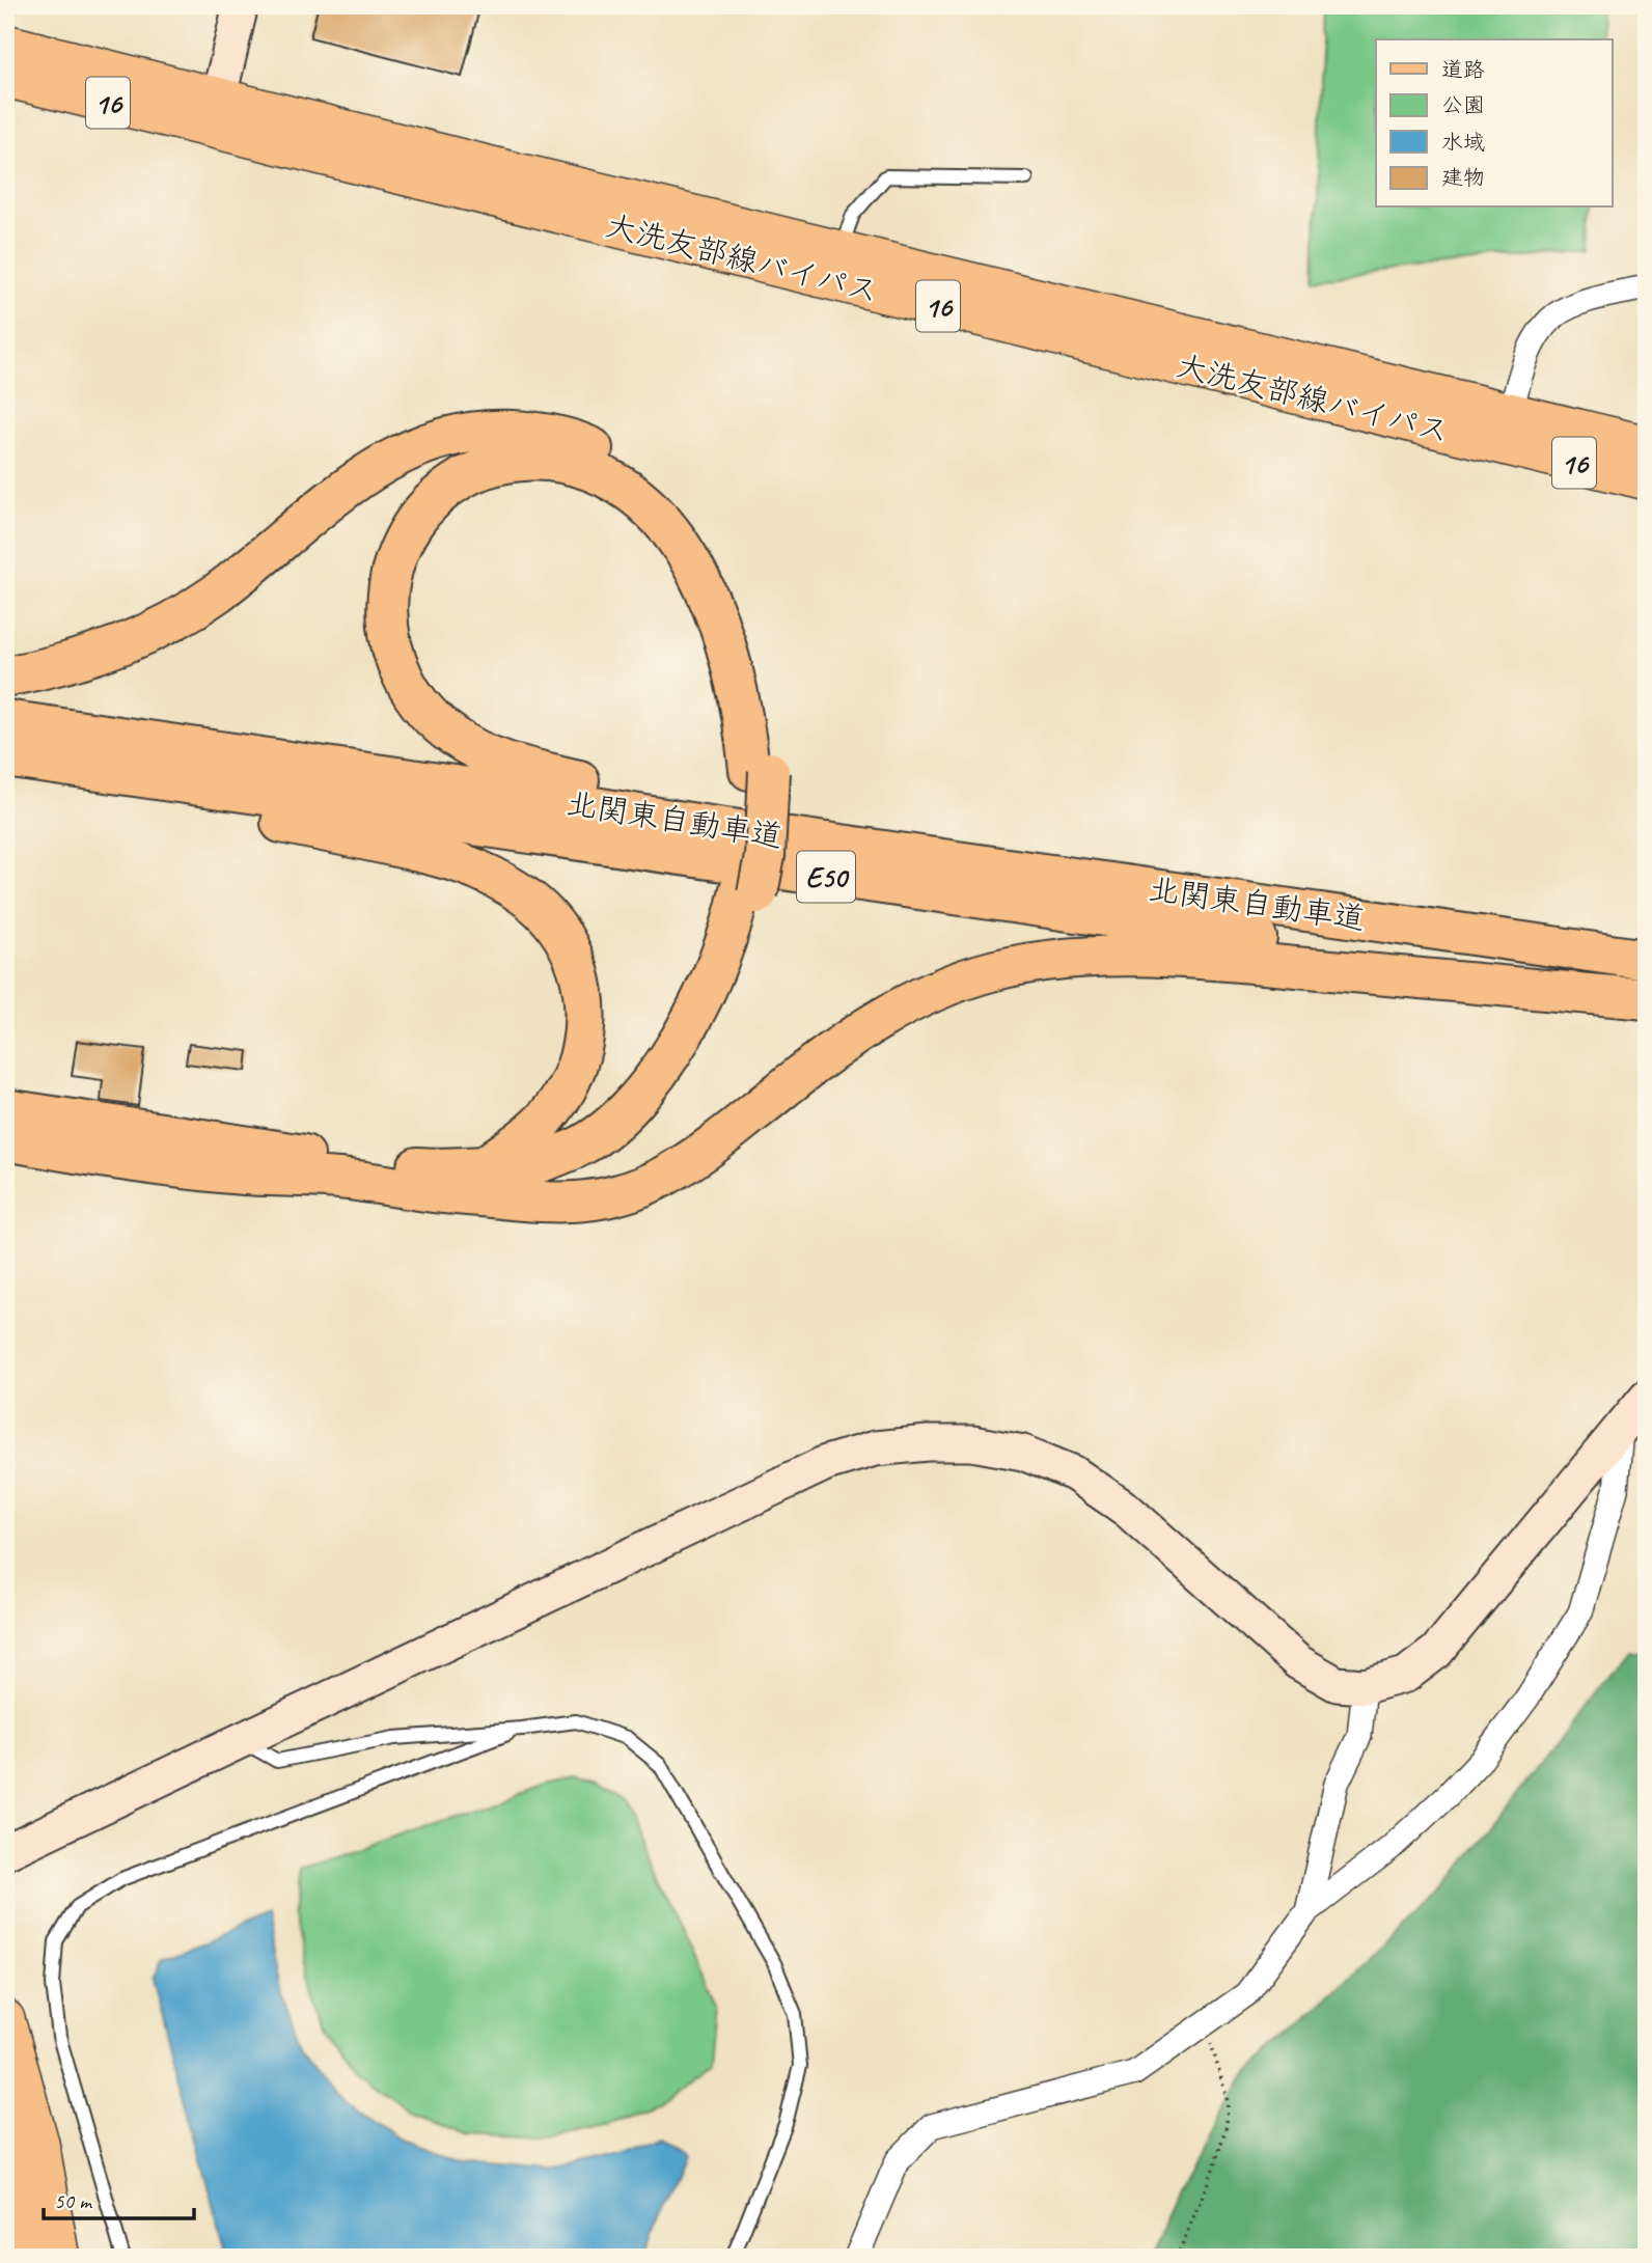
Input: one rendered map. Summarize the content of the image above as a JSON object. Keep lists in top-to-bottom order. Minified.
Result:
{"streets":{"highway":["北関東自動車道","E50"],"main road":["16","大洗友部線バイパス"]},"legend":["道路","公園","水域","建物"],"scale_bar":"50 m"}
